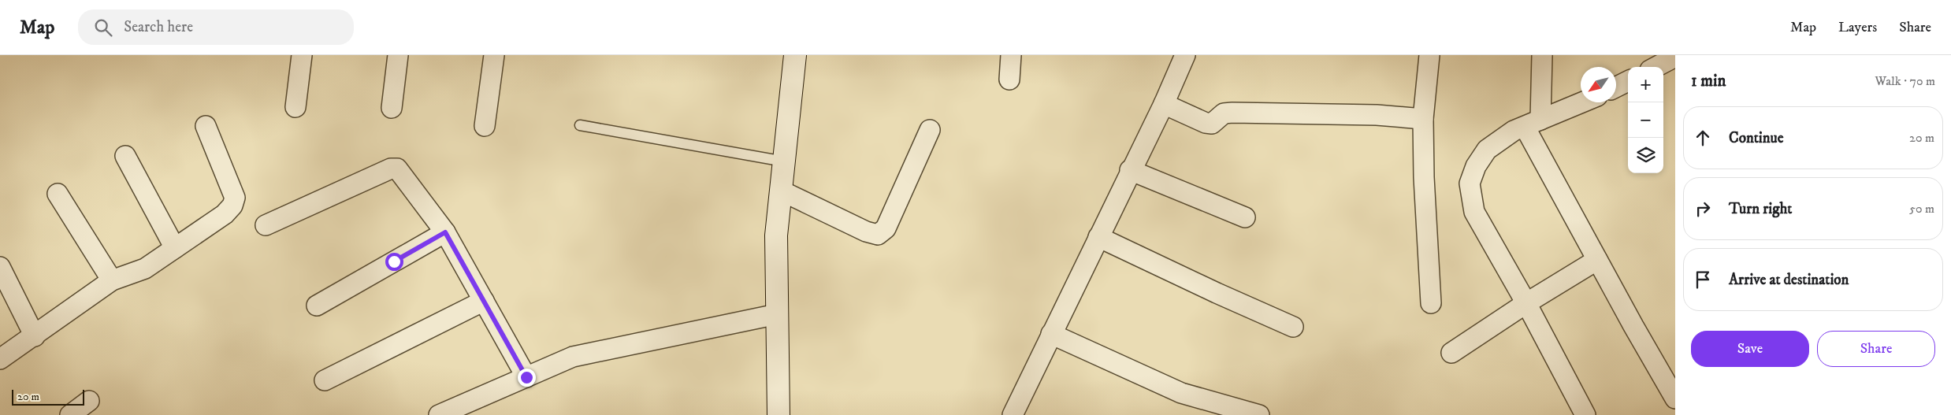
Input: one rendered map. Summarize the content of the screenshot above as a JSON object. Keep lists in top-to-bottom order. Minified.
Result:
{"scale_bar":"20 m","north":"bottom left","page":{"header":"Map","search":"Search here","nav":["Map","Layers","Share"],"heading":["1 min","Walk · 70 m"],"map_buttons":["+","−"],"list":[["Continue","20 m"],["Turn right","50 m"],"Arrive at destination"],"buttons":["Save","Share"],"scale":"20 m"}}
